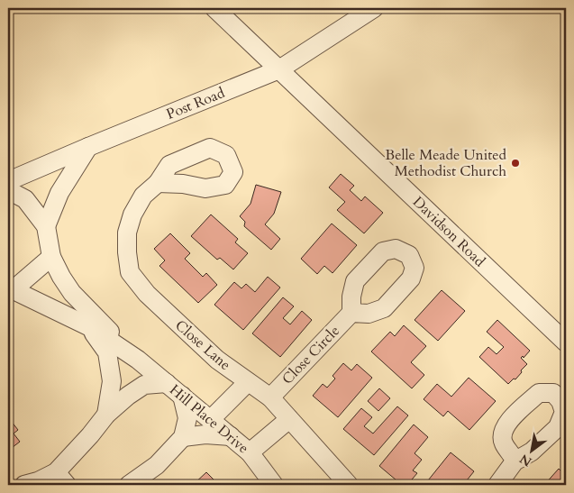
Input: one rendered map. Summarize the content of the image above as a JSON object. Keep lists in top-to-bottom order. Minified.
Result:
{"streets":{"street":["Post Road","Davidson Road","Close Lane","Close Circle","Hill Place Drive"]},"crossings":[["Post Road","Davidson Road"],["Close Lane","Close Circle"]],"places":["Belle Meade United Methodist Church"],"north":"bottom left"}
